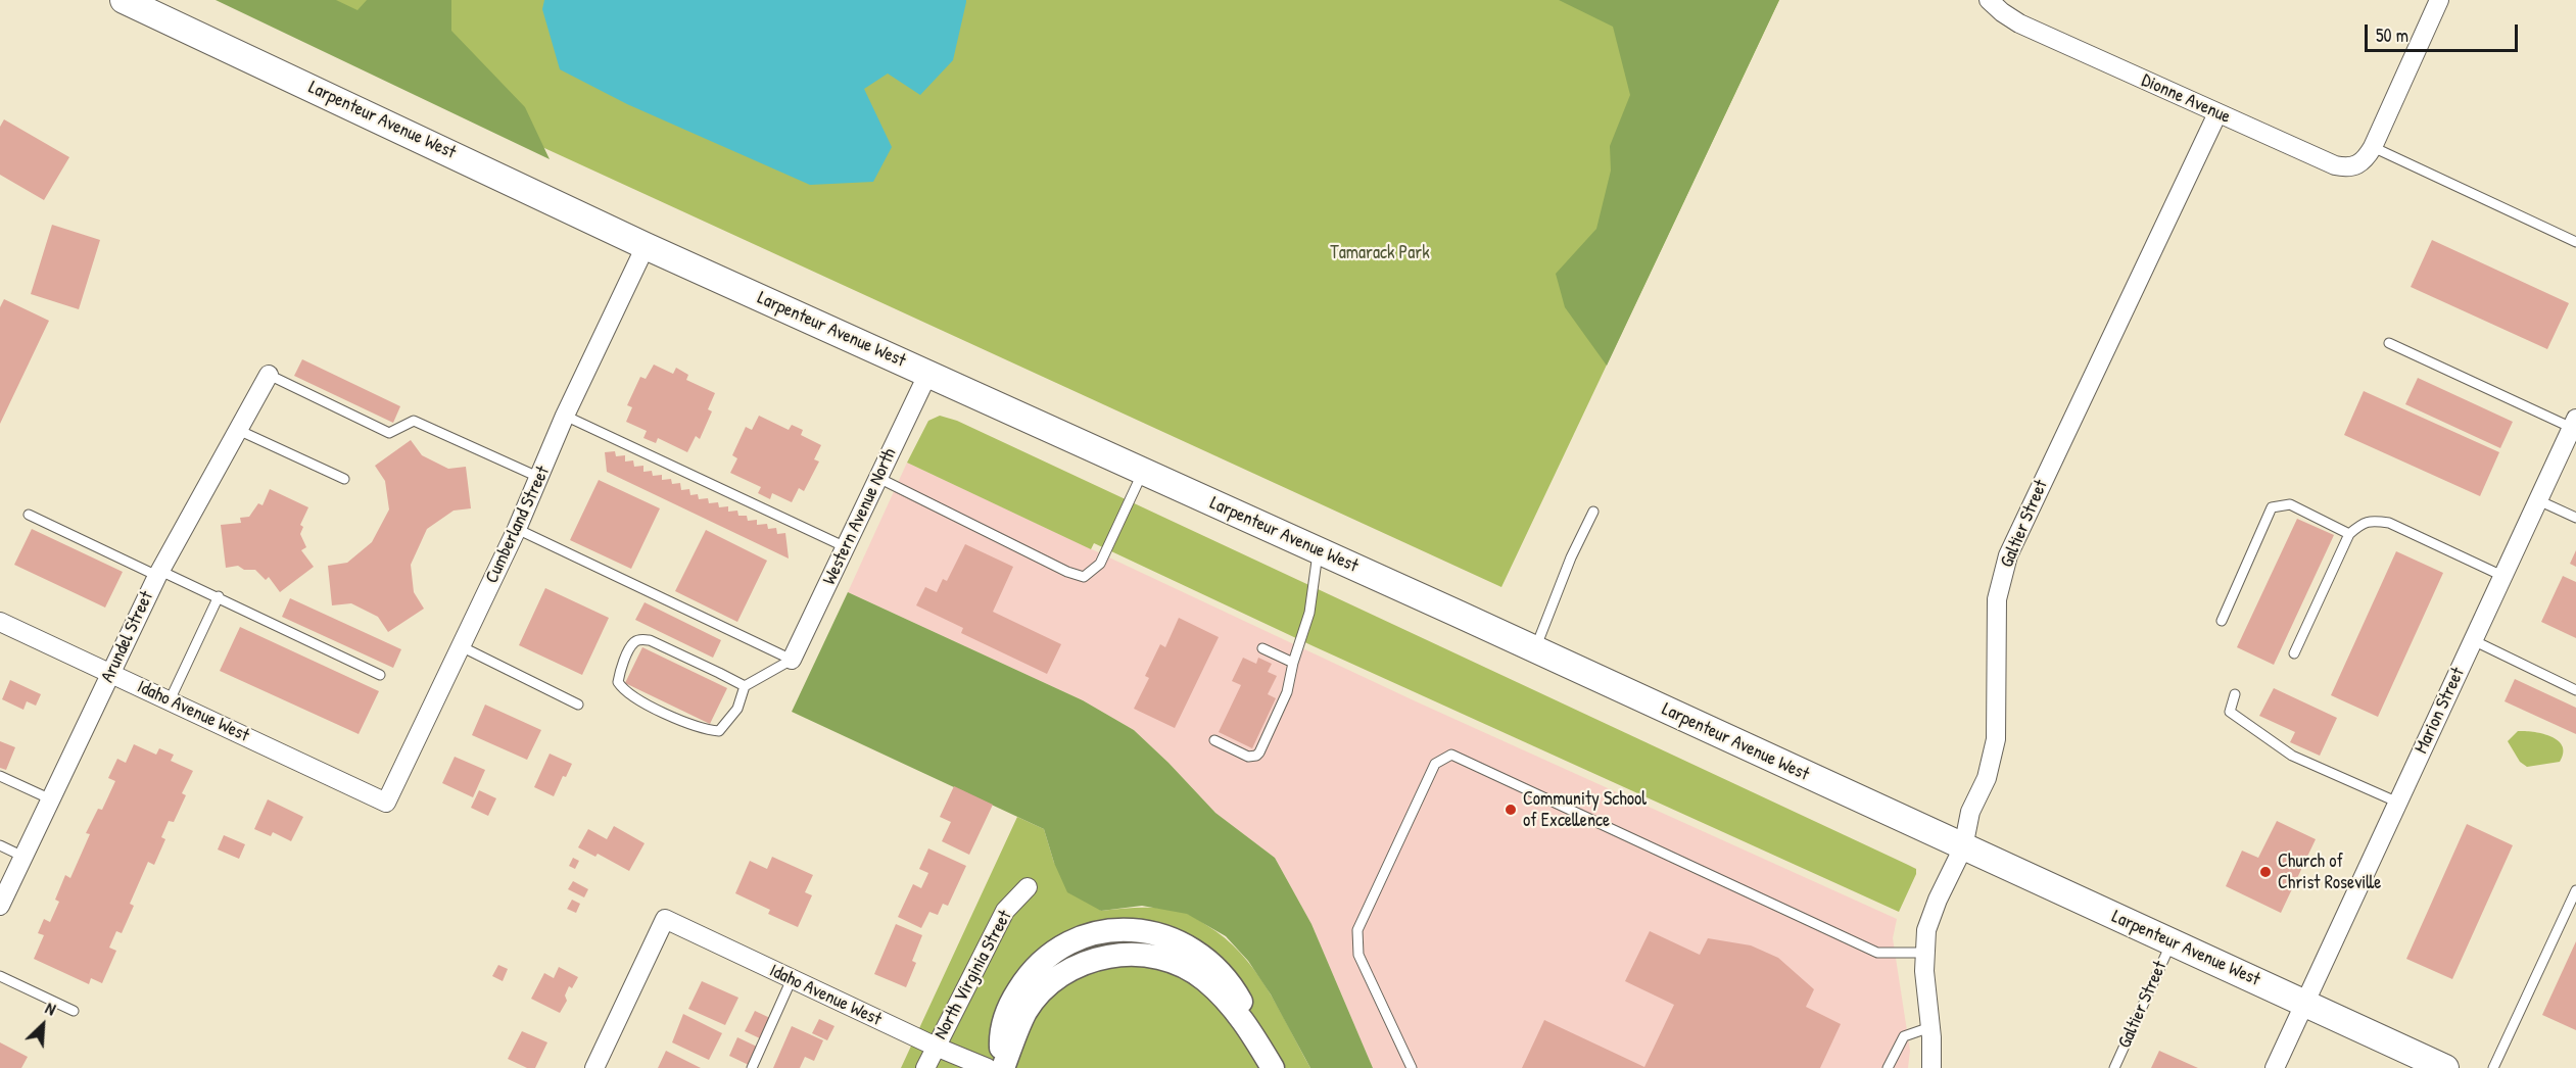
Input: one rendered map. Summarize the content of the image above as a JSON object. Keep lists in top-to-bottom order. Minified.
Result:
{"streets":{"main road":["Larpenteur Avenue West"],"street":["Dionne Avenue","Western Avenue North","Galtier Street","Cumberland Street","Arundel Street","Marion Street","Idaho Avenue West","North Virginia Street"]},"crossings":[["Dionne Avenue","Galtier Street"],["Larpenteur Avenue West","Western Avenue North"],["Larpenteur Avenue West","Galtier Street"],["Larpenteur Avenue West","Cumberland Street"],["Larpenteur Avenue West","Marion Street"],["Cumberland Street","Idaho Avenue West"],["Arundel Street","Idaho Avenue West"],["Idaho Avenue West","North Virginia Street"]],"parks":["Tamarack Park"],"places":["Community School of Excellence","Church of Christ Roseville"],"scale_bar":"50 m","north":"top right"}
